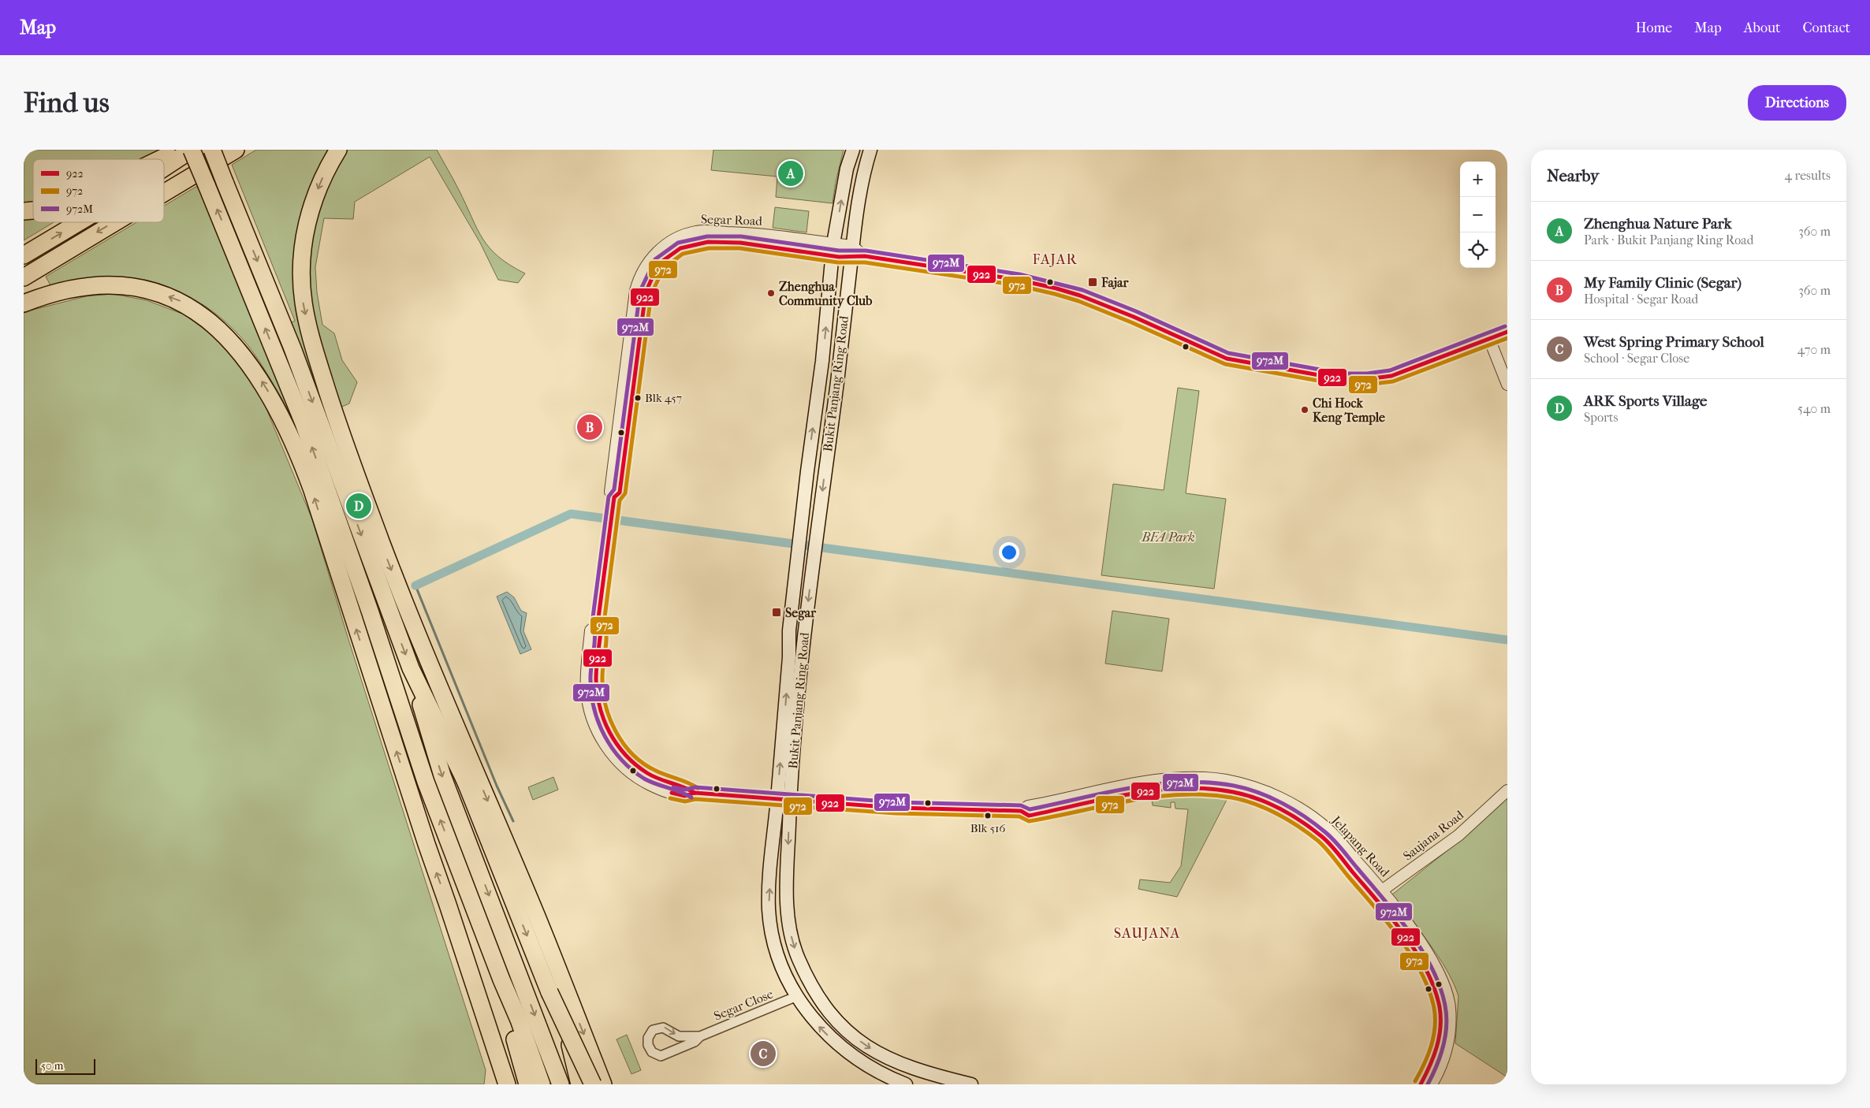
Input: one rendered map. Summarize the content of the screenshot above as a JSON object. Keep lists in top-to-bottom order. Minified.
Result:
{"streets":{"main road":["Bukit Panjang Ring Road"],"street":["Segar Road","Saujana Road","Jelapang Road","Segar Close"]},"crossings":[["Segar Road","Bukit Panjang Ring Road"],["Segar Road","Jelapang Road"],["Bukit Panjang Ring Road","Jelapang Road"],["Bukit Panjang Ring Road","Segar Close"],["Saujana Road","Jelapang Road"]],"districts":["FAJAR","SAUJANA"],"parks":["BFA Park"],"places":{"transit":["Fajar","Segar"],"other":["Zhenghua Community Club","Blk 457","Chi Hock Keng Temple","Blk 516"]},"lines":["transit line 972M","transit line 922","transit line 972"],"legend":["922","972","972M"],"scale_bar":"50 m","page":{"header":"Map","nav":["Home","Map","About","Contact"],"buttons":"Directions","title":"Find us","heading":["Nearby","4 results"],"pins":["A","B","D","C"],"map_buttons":["+","−"],"list":[{"mark":"A","name":"Zhenghua Nature Park","note":"Park · Bukit Panjang Ring Road","value":"360 m"},{"mark":"B","name":"My Family Clinic (Segar)","note":"Hospital · Segar Road","value":"360 m"},{"mark":"C","name":"West Spring Primary School","note":"School · Segar Close","value":"470 m"},{"mark":"D","name":"ARK Sports Village","note":"Sports","value":"540 m"}],"scale":"50 m"}}
